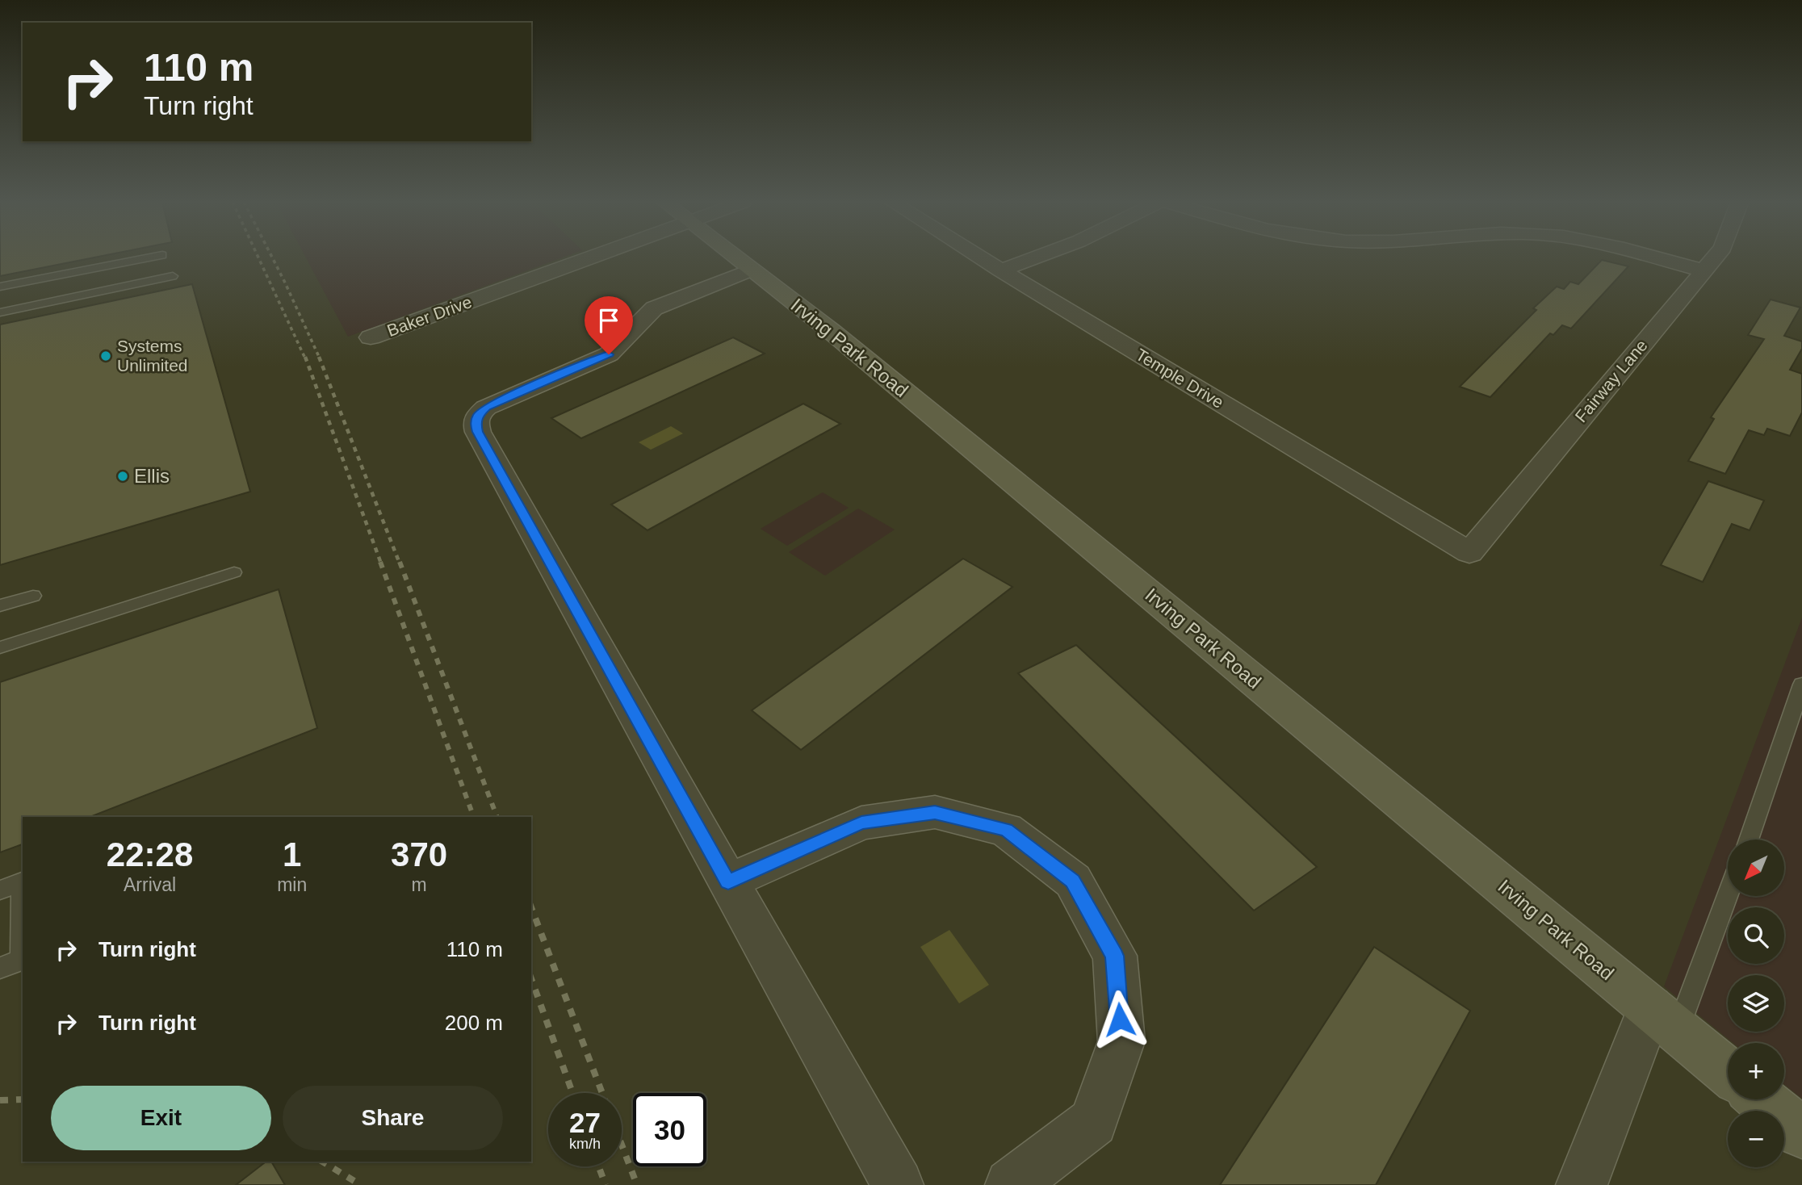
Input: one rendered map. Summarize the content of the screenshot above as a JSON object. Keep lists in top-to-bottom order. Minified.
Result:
{"streets":{"main road":["Irving Park Road"],"street":["Baker Drive","Temple Drive","Fairway Lane"]},"crossings":[["Temple Drive","Fairway Lane"]],"places":["Systems Unlimited","Ellis"],"north":"bottom left","page":{"turn":["110 m","Turn right"],"eta":["22:28","Arrival","1","min","370","m"],"map_buttons":["+","−"],"list":[{"name":"Turn right","value":"110 m"},{"name":"Turn right","value":"200 m"}],"buttons":["Exit","Share"],"speed":"27 km/h","limit":"30"}}
